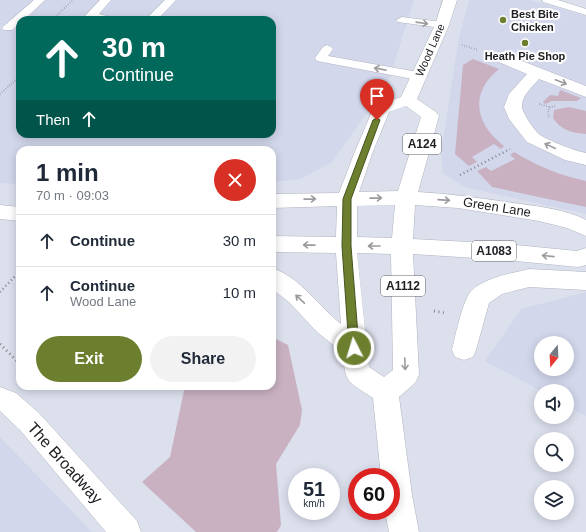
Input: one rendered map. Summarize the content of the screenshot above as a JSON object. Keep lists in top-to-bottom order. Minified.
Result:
{"streets":{"main road":["Wood Lane","A124","Green Lane","A1083","A1112","The Broadway"]},"crossings":[["Wood Lane","A124"],["A124","Green Lane"],["A1083","A1112"]],"places":["Best Bite Chicken","Heath Pie Shop"],"north":"bottom","page":{"turn":["30 m","Continue"],"then":"Then","heading":["1 min","70 m · 09:03"],"list":[{"name":"Continue","value":"30 m"},{"name":"Continue","note":"Wood Lane","value":"10 m"}],"buttons":["Exit","Share"],"speed":"51 km/h","limit":"60"}}
